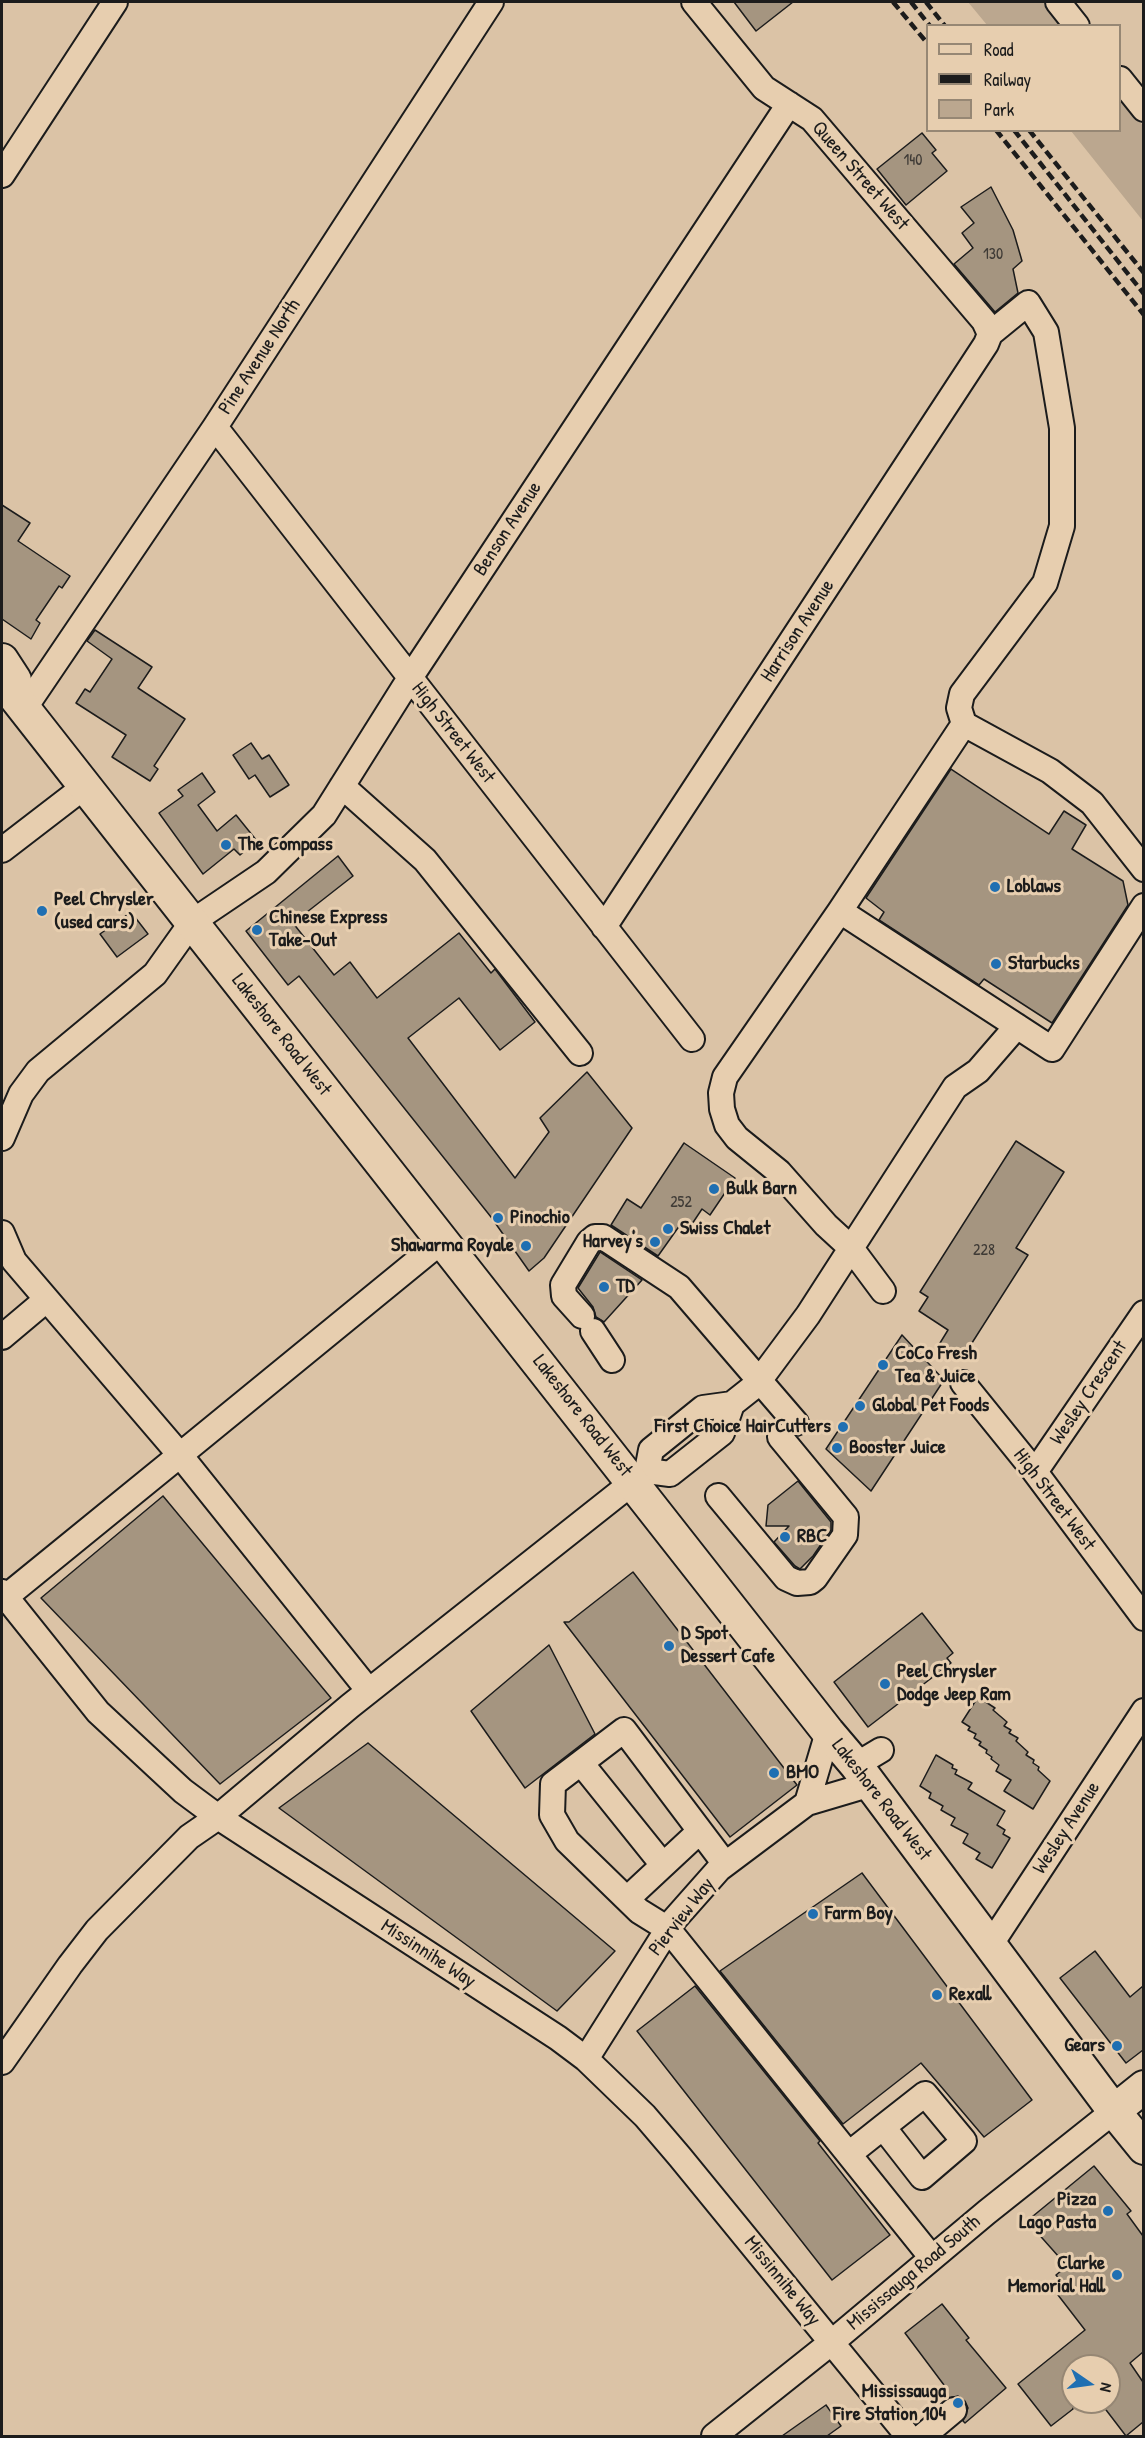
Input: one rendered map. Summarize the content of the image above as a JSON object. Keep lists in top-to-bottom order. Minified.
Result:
{"streets":{"main road":["Lakeshore Road West"],"street":["Queen Street West","Pine Avenue North","Benson Avenue","Harrison Avenue","High Street West","Wesley Crescent","Wesley Avenue","Pierview Way","Missinnihe Way","Mississauga Road South"]},"crossings":[["Queen Street West","Benson Avenue"],["Queen Street West","Harrison Avenue"],["Pine Avenue North","High Street West"],["Pine Avenue North","Lakeshore Road West"],["Benson Avenue","High Street West"],["Benson Avenue","Lakeshore Road West"],["Harrison Avenue","High Street West"],["High Street West","Wesley Crescent"],["Lakeshore Road West","Wesley Avenue"],["Lakeshore Road West","Pierview Way"],["Lakeshore Road West","Mississauga Road South"],["Pierview Way","Missinnihe Way"],["Missinnihe Way","Mississauga Road South"]],"places":["The Compass","Loblaws","Peel Chrysler (used cars)","Chinese Express Take-Out","Starbucks","Bulk Barn","Pinochio","Swiss Chalet","Harvey's","Shawarma Royale","TD","CoCo Fresh Tea & Juice","Global Pet Foods","First Choice HairCutters","Booster Juice","RBC","D Spot Dessert Cafe","Peel Chrysler Dodge Jeep Ram","BMO","Farm Boy","Rexall","Gears","Pizza Lago Pasta","Clarke Memorial Hall","Mississauga Fire Station 104"],"house_numbers":["140","130","252","228"],"legend":["Road","Railway","Park"],"north":"right"}
